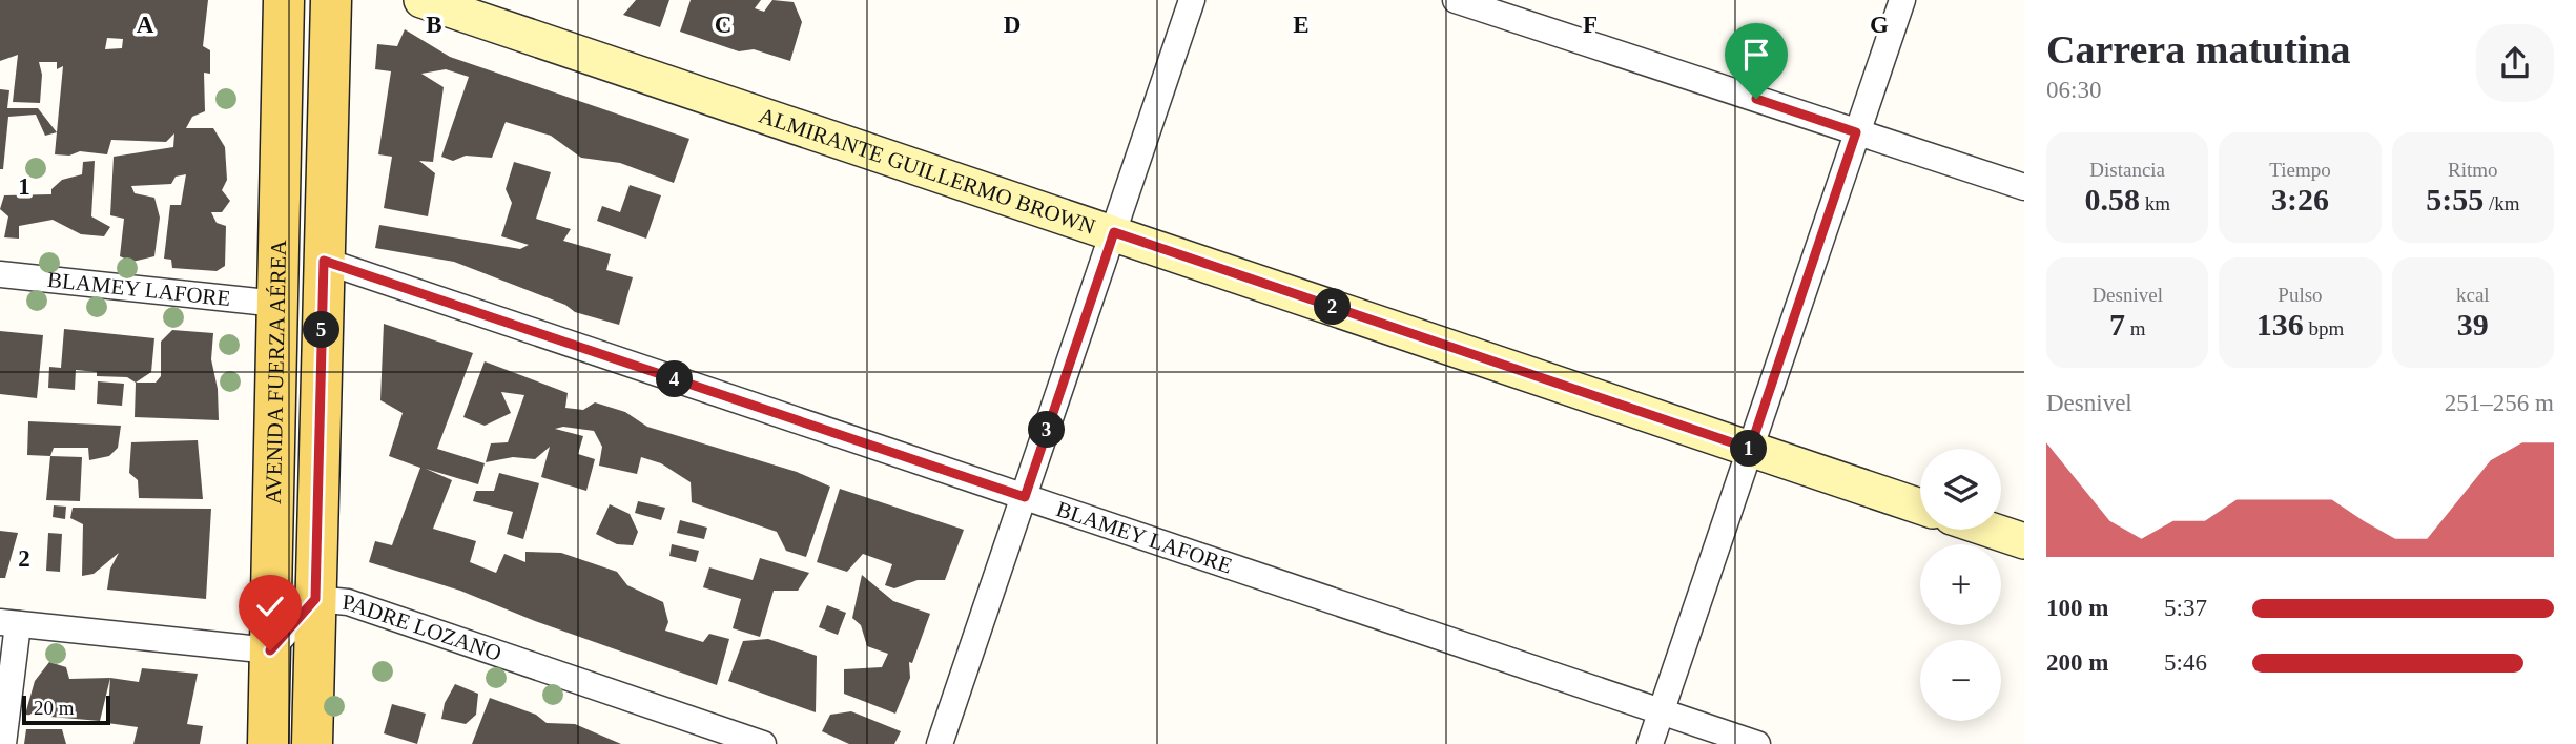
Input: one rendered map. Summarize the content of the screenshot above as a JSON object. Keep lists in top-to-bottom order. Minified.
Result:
{"streets":{"main road":["AVENIDA FUERZA AÉREA"],"street":["ALMIRANTE GUILLERMO BROWN","BLAMEY LAFORE","PADRE LOZANO"]},"crossings":[["BLAMEY LAFORE","AVENIDA FUERZA AÉREA"],["AVENIDA FUERZA AÉREA","PADRE LOZANO"]],"scale_bar":"20 m","page":{"heading":["Carrera matutina","06:30"],"stats":[["Distancia","0.58 km"],["Tiempo","3:26"],["Ritmo","5:55 /km"],["Desnivel","7 m"],["Pulso","136 bpm"],["kcal","39"]],"pins":["2","5","4","3","1"],"chart":["Desnivel","251–256 m"],"map_buttons":["+","−"],"list":[{"name":"100 m","note":"5:37"},{"name":"200 m","note":"5:46"}],"scale":"20 m"},"grid":{"columns":["A","B","C","D","E","F","G"],"rows":["1","2"]}}
